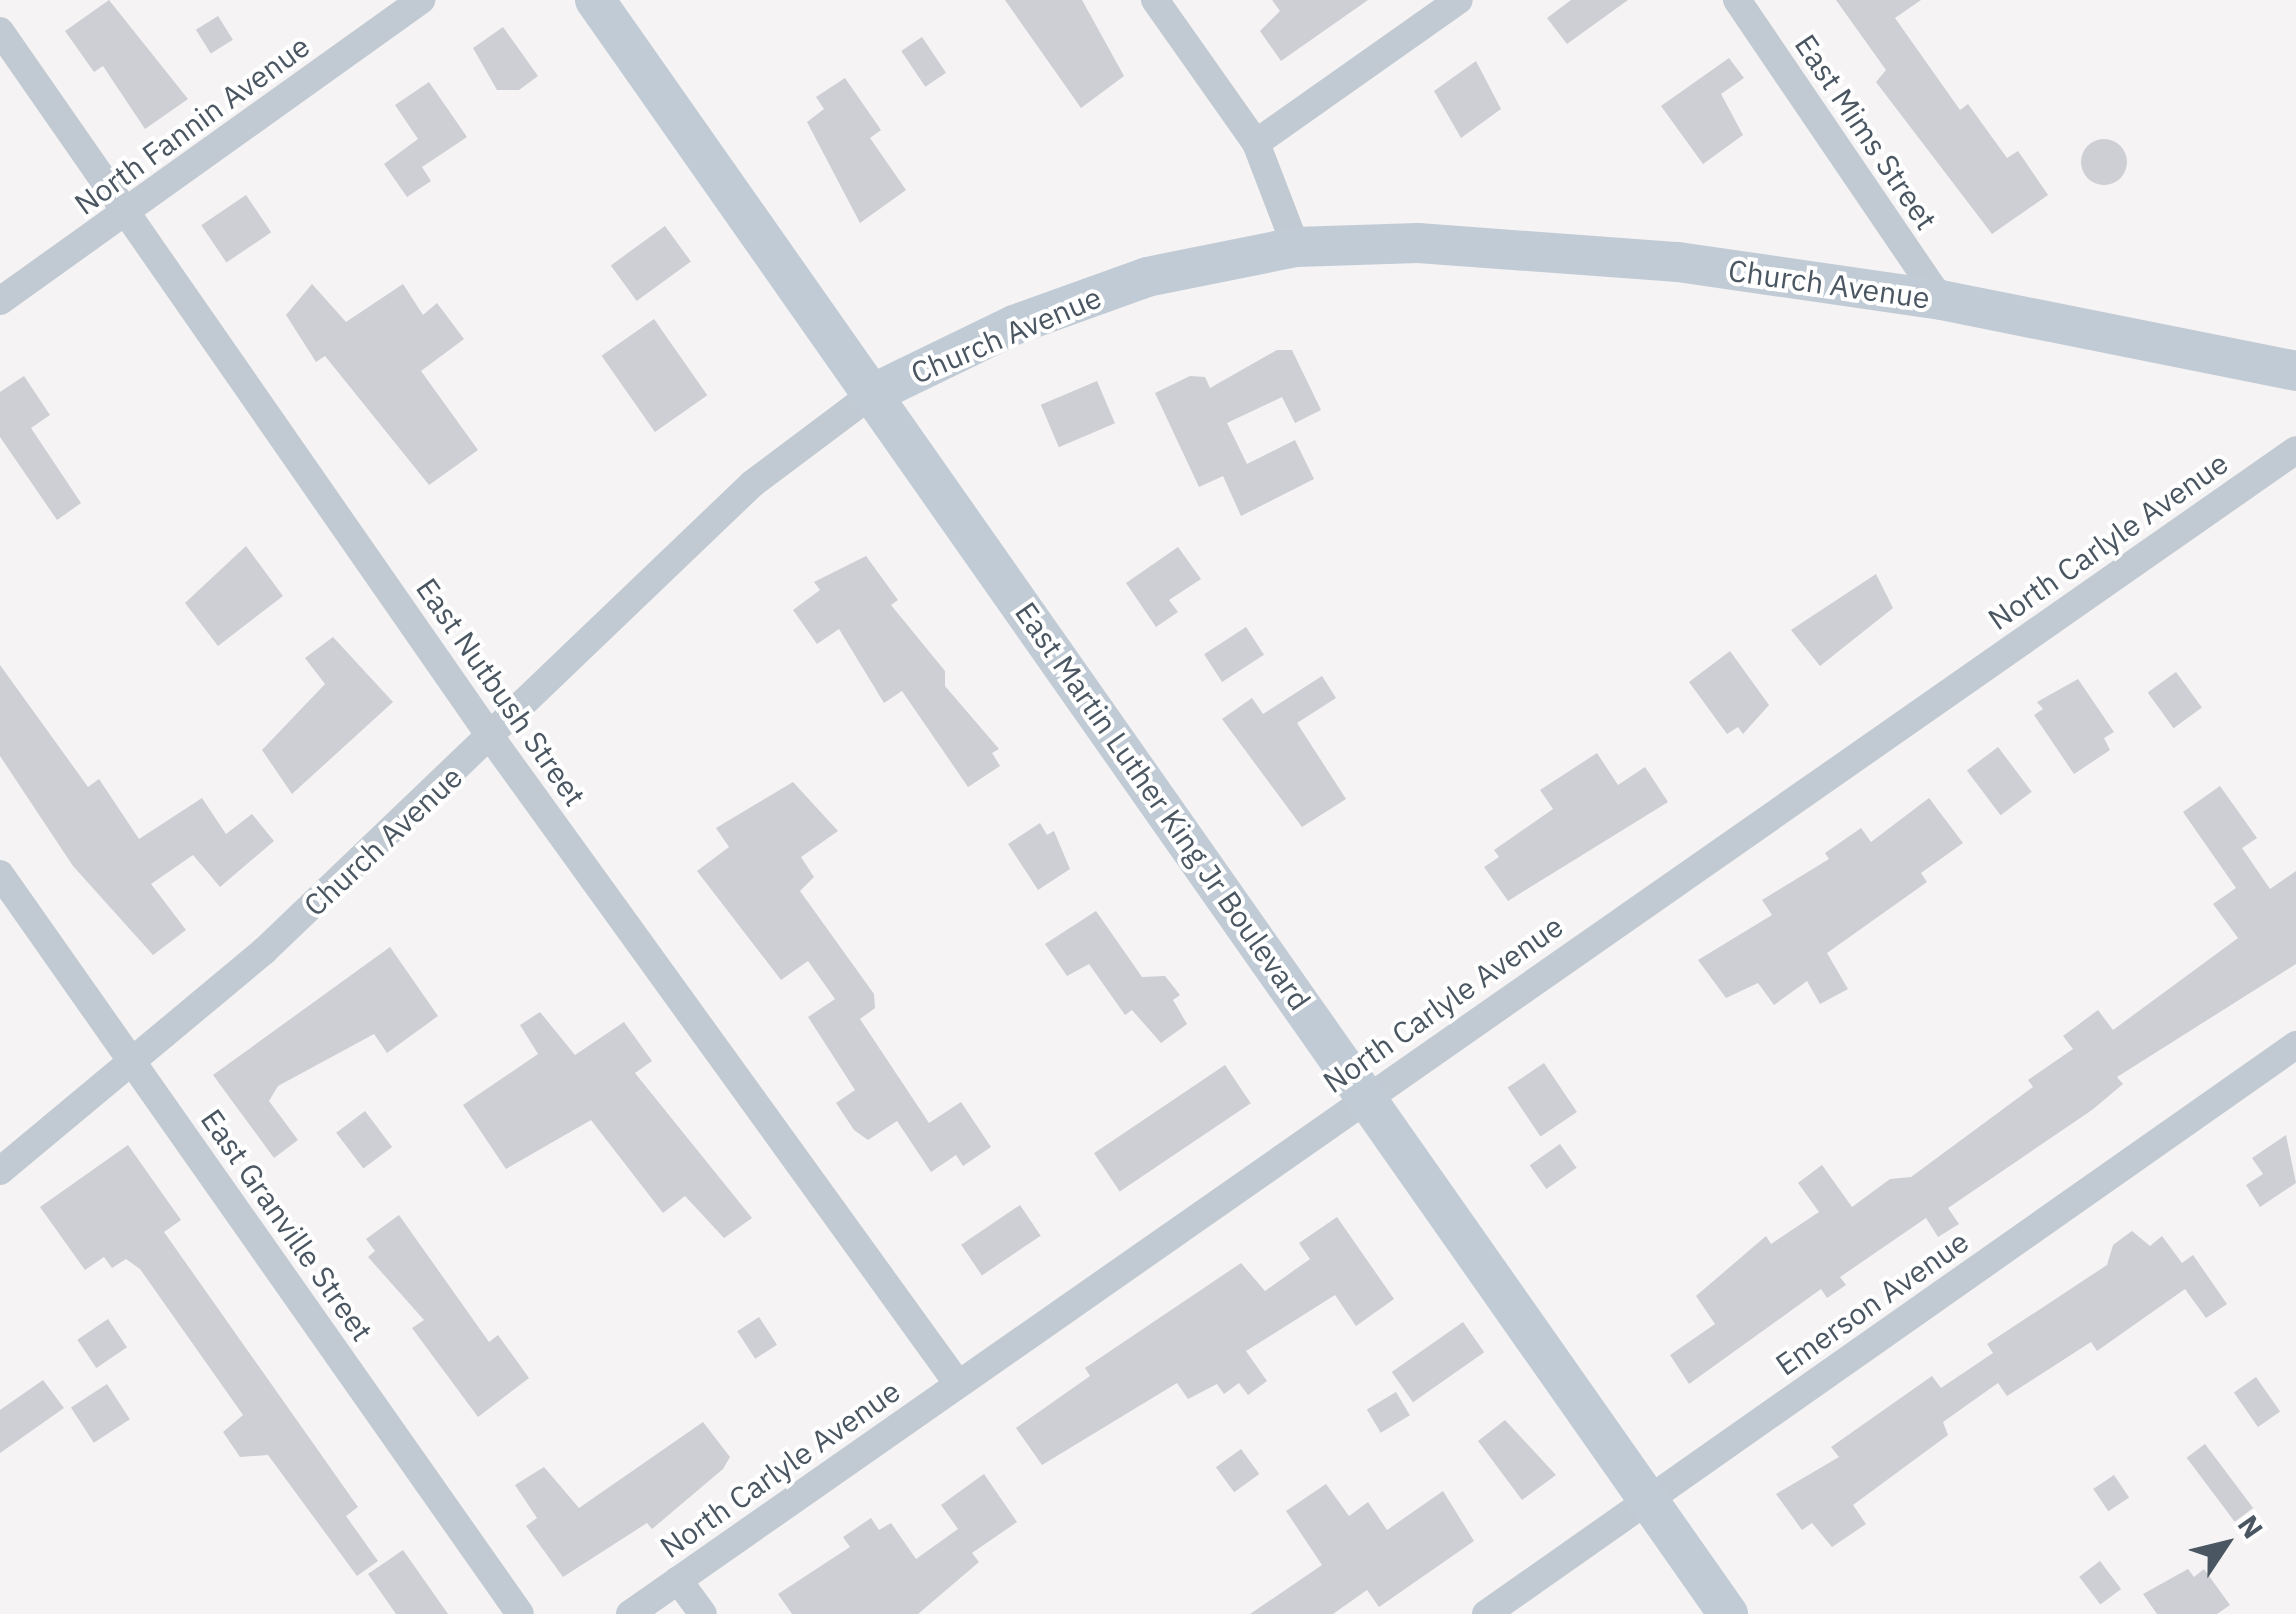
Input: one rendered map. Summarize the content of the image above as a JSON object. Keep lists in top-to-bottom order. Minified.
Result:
{"streets":{"main road":["Church Avenue","East Martin Luther King Jr Boulevard"],"street":["North Fannin Avenue","East Mims Street","North Carlyle Avenue","East Nutbush Street","East Granville Street","Emerson Avenue"]},"crossings":[["North Fannin Avenue","East Nutbush Street"],["East Mims Street","Church Avenue"],["Church Avenue","East Nutbush Street"],["Church Avenue","East Martin Luther King Jr Boulevard"],["Church Avenue","East Granville Street"],["North Carlyle Avenue","East Nutbush Street"],["North Carlyle Avenue","East Martin Luther King Jr Boulevard"],["East Martin Luther King Jr Boulevard","Emerson Avenue"]],"north":"top right"}
